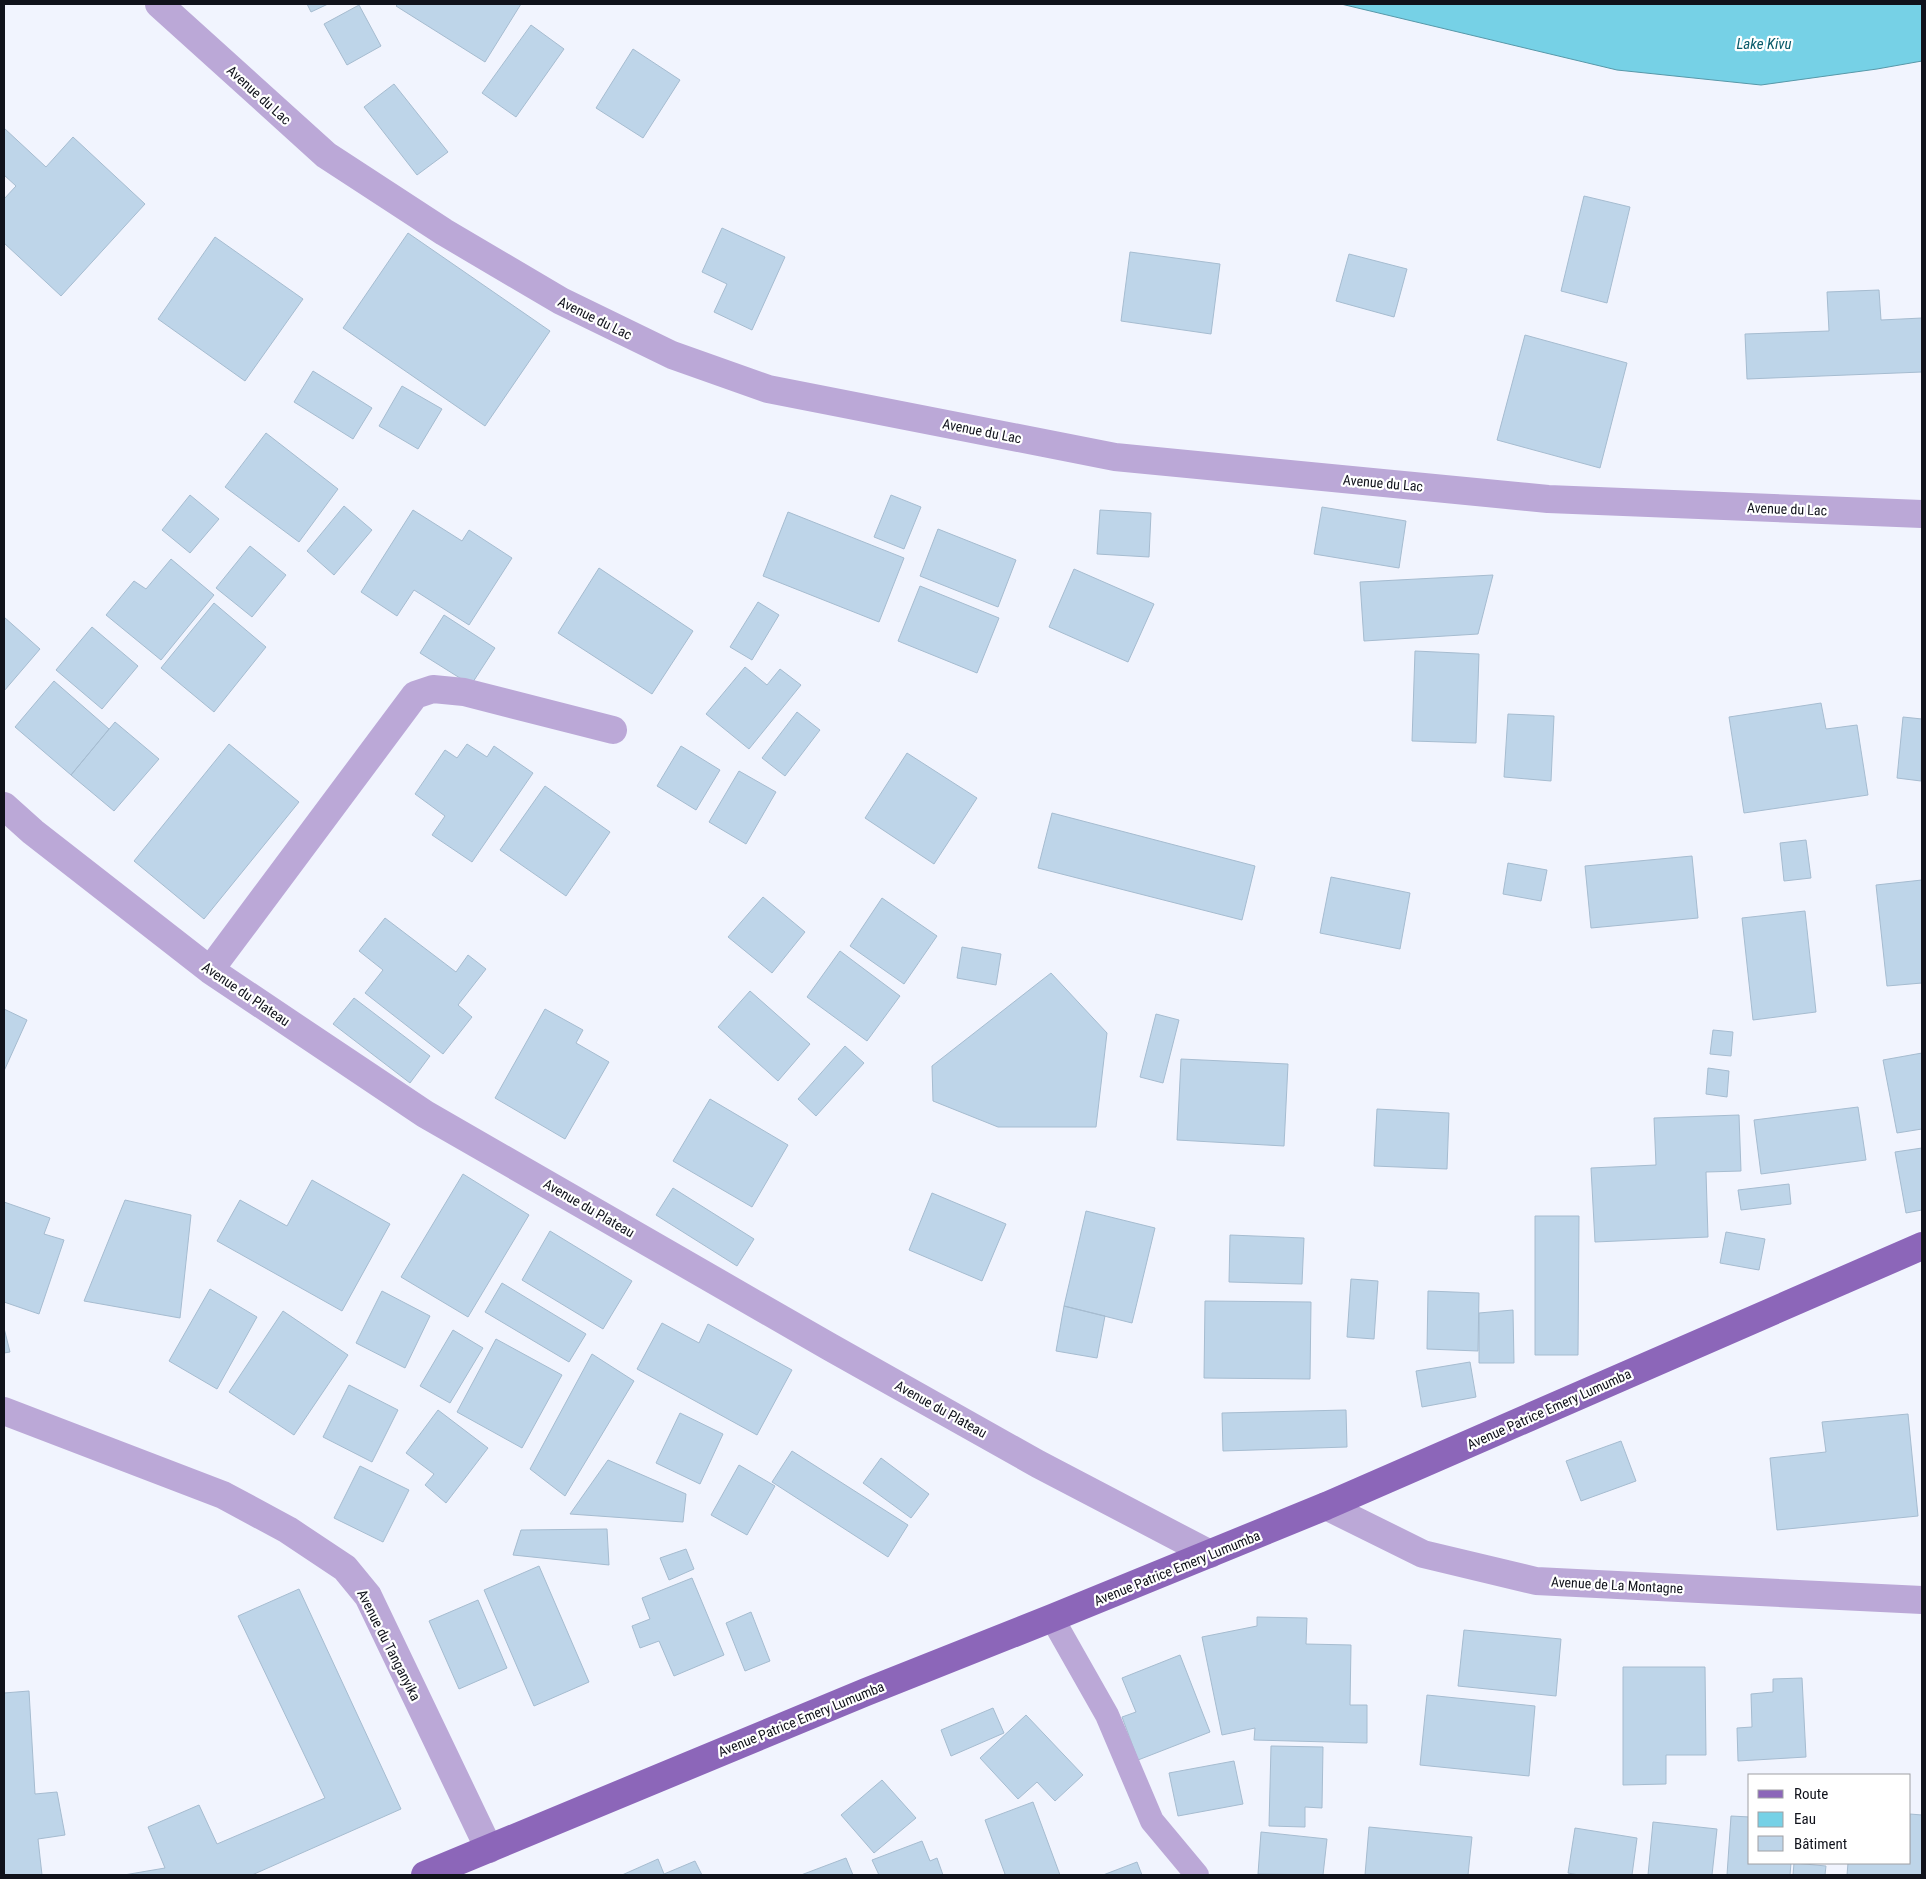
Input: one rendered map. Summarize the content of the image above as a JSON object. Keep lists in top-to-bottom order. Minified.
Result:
{"streets":{"main road":["Avenue Patrice Emery Lumumba"],"street":["Avenue du Lac","Avenue du Plateau","Avenue de La Montagne","Avenue du Tanganyika"]},"crossings":[["Avenue du Plateau","Avenue Patrice Emery Lumumba"],["Avenue Patrice Emery Lumumba","Avenue de La Montagne"],["Avenue Patrice Emery Lumumba","Avenue du Tanganyika"]],"water":["Lake Kivu"],"legend":["Route","Eau","Bâtiment"]}
